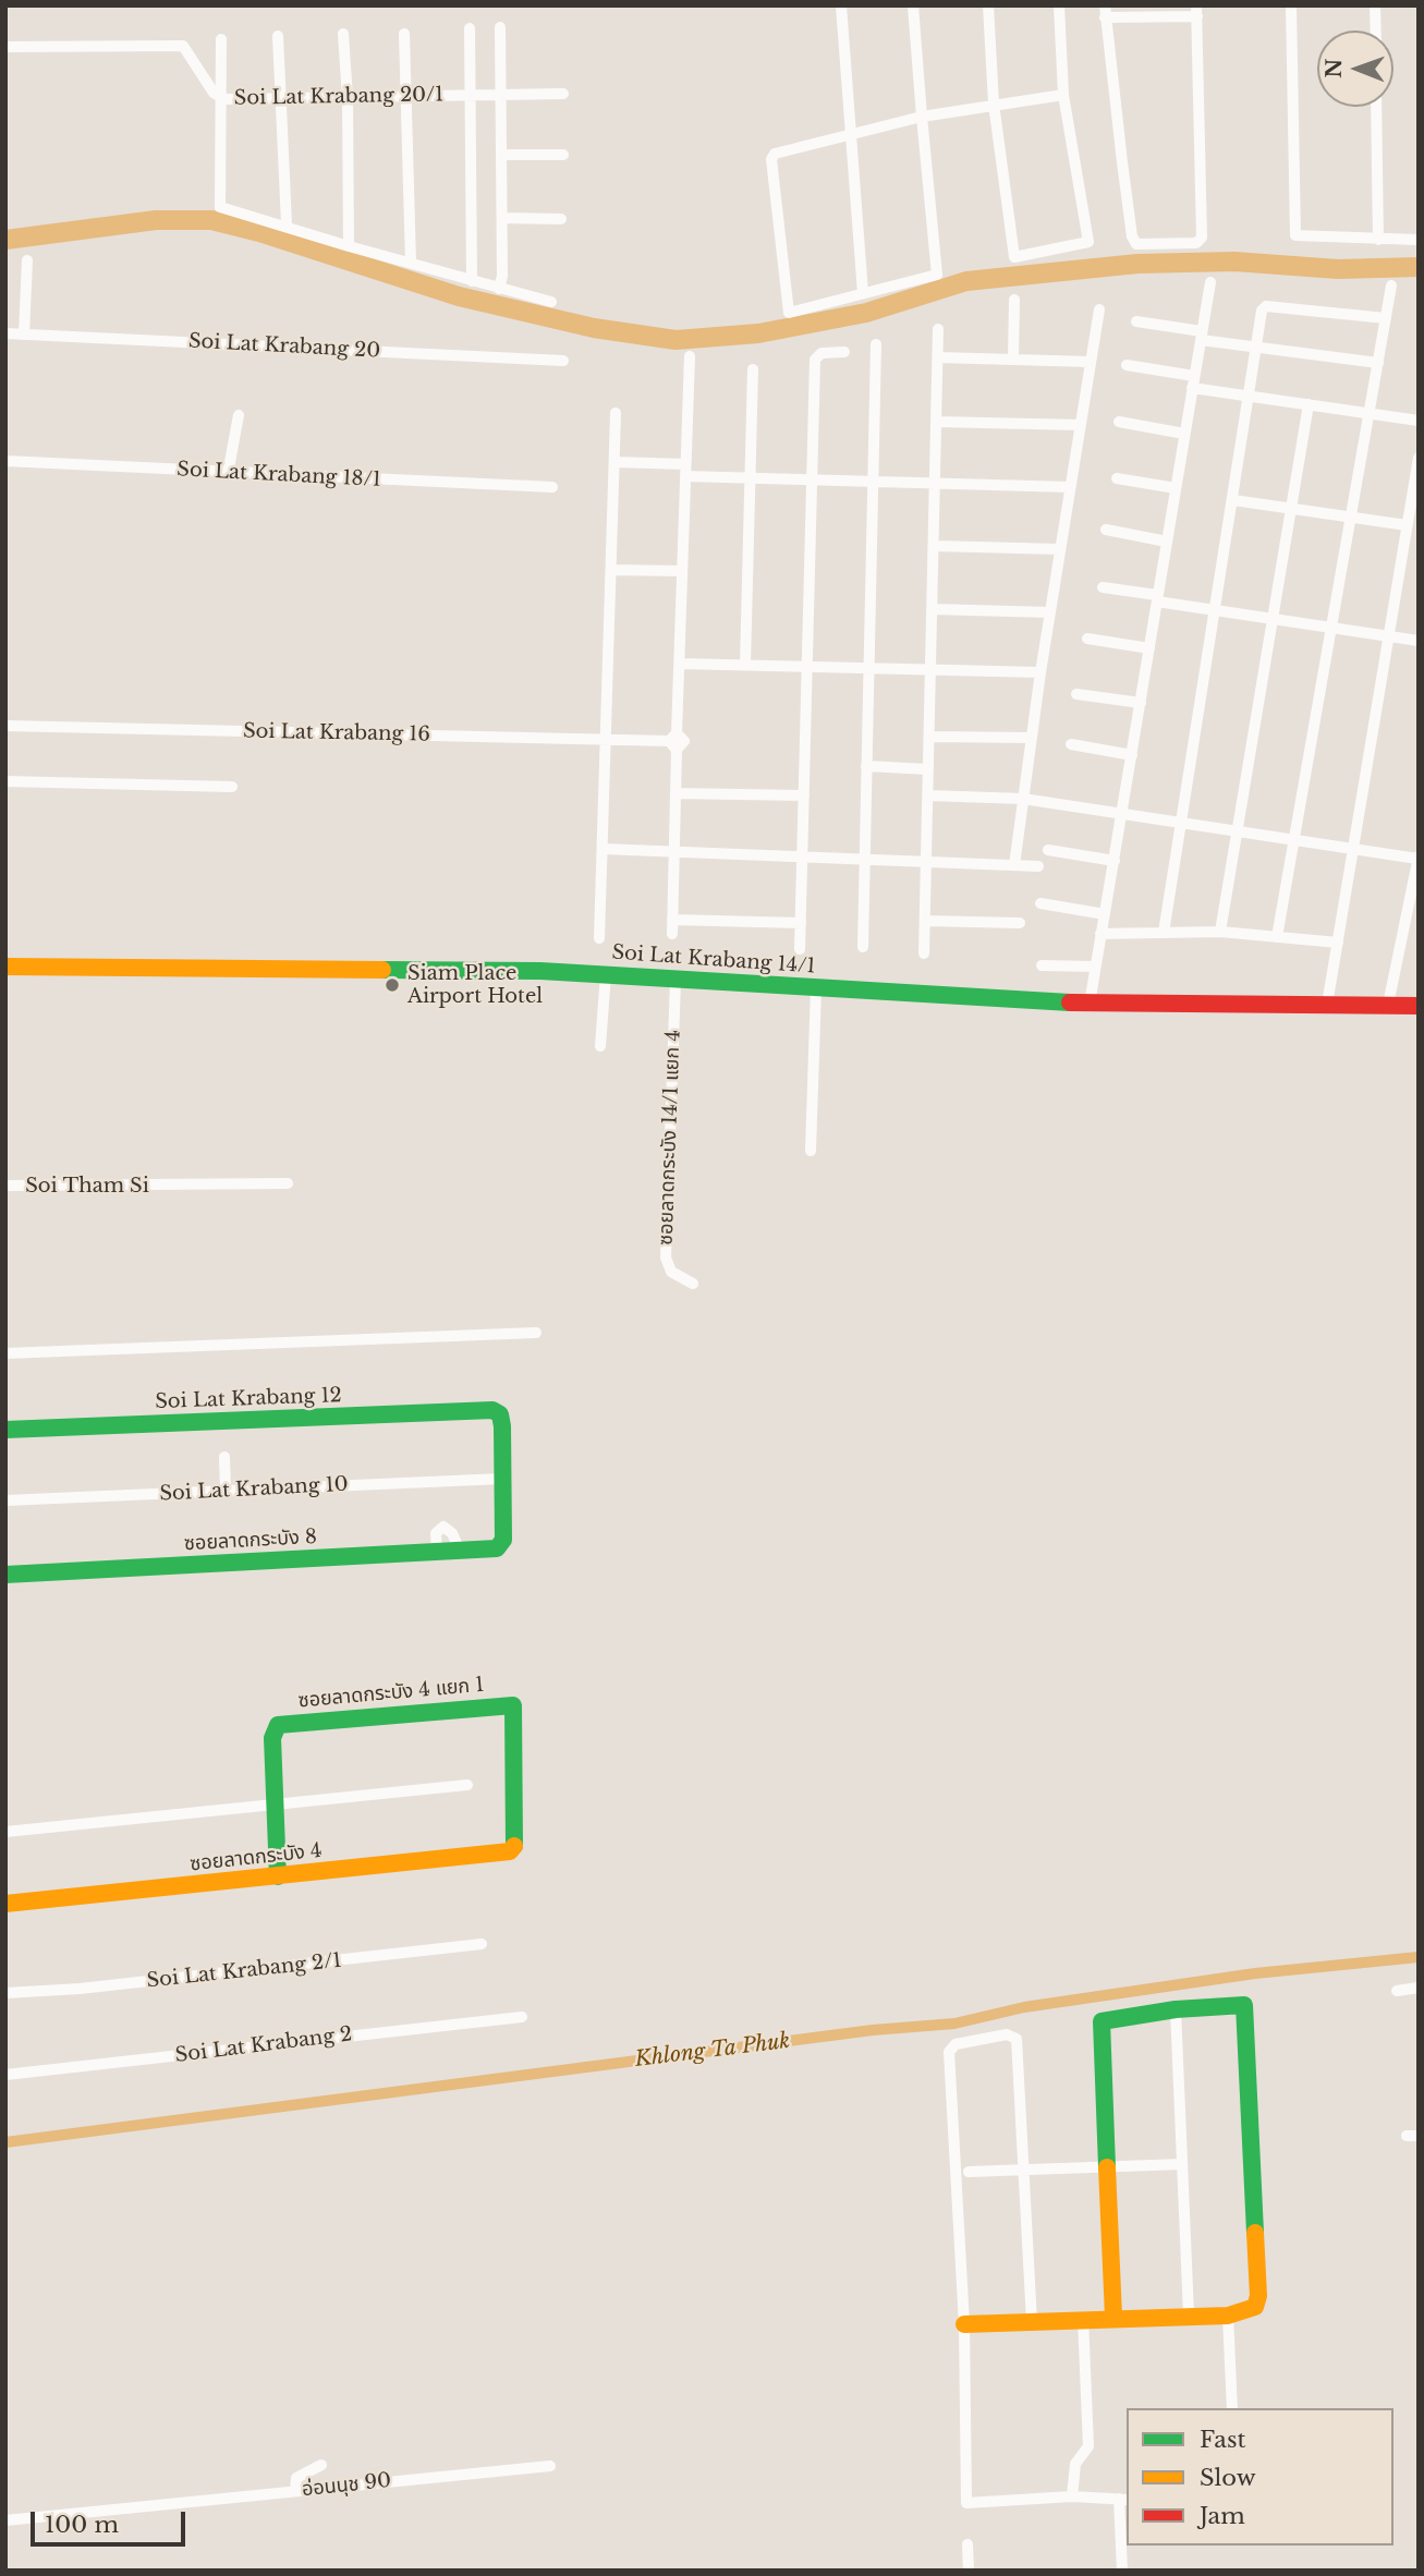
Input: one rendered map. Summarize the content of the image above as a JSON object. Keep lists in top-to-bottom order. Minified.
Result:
{"streets":{"street":["Soi Lat Krabang 20/1","Soi Lat Krabang 20","Soi Lat Krabang 18/1","Soi Lat Krabang 16","Soi Lat Krabang 14/1","ซอยลาดกระบัง 14/1 แยก 4","Soi Tham Si","Soi Lat Krabang 12","Soi Lat Krabang 10","ซอยลาดกระบัง 8","ซอยลาดกระบัง 4 แยก 1","ซอยลาดกระบัง 4","Soi Lat Krabang 2/1","Soi Lat Krabang 2","อ่อนนุช 90"]},"crossings":[["Soi Lat Krabang 14/1","ซอยลาดกระบัง 14/1 แยก 4"],["Soi Lat Krabang 12","Soi Lat Krabang 10"],["Soi Lat Krabang 12","ซอยลาดกระบัง 8"],["Soi Lat Krabang 10","ซอยลาดกระบัง 8"],["ซอยลาดกระบัง 4 แยก 1","ซอยลาดกระบัง 4"]],"water":["Khlong Ta Phuk"],"places":["Siam Place Airport Hotel"],"legend":["Fast","Slow","Jam"],"scale_bar":"100 m","north":"left"}
